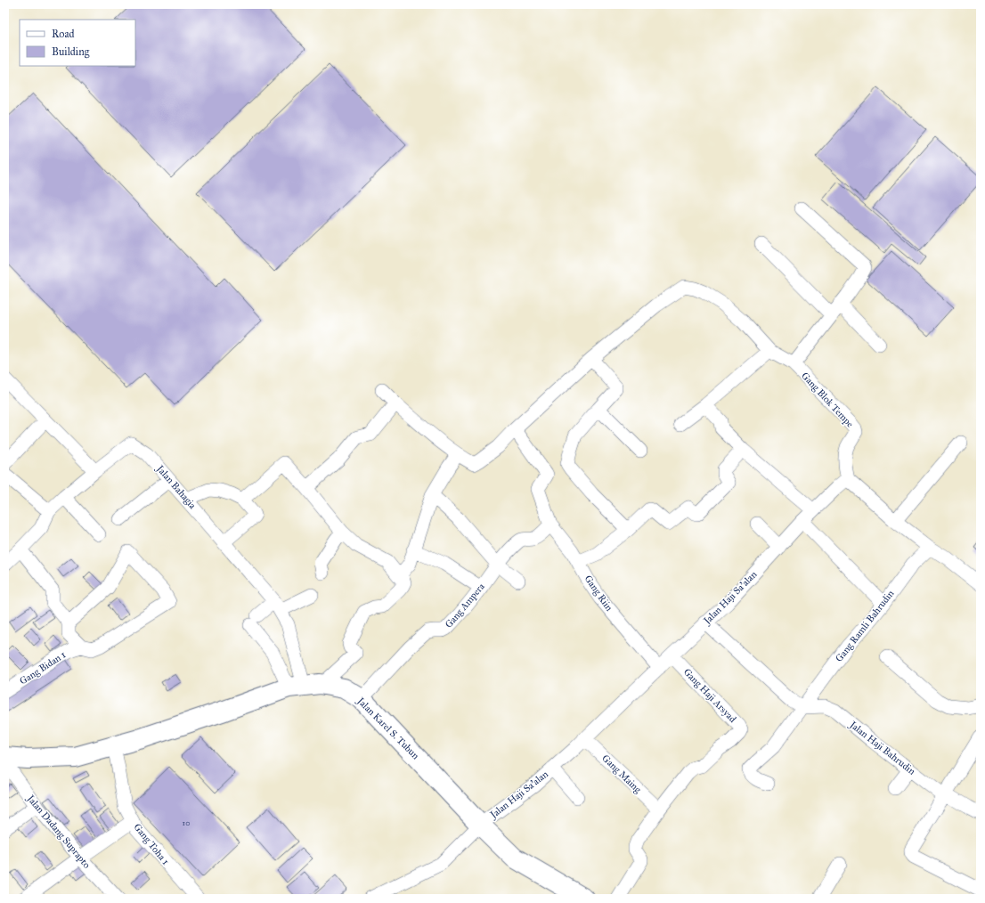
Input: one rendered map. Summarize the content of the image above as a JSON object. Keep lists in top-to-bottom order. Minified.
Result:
{"streets":{"highway":["Jalan Karel S. Tubun"],"street":["Gang Blok Tempe","Jalan Bahagia","Gang Riin","Jalan Haji Sa'alan","Gang Ampera","Gang Ramli Bahrudin","Gang Bidan 1","Gang Haji Arsyad","Jalan Haji Bahrudin","Gang Maing","Jalan Dadang Suprapto","Gang Toha 1"]},"crossings":[["Gang Blok Tempe","Jalan Haji Sa'alan"],["Jalan Bahagia","Jalan Karel S. Tubun"],["Gang Riin","Jalan Haji Sa'alan"],["Gang Riin","Gang Ampera"],["Jalan Haji Sa'alan","Gang Haji Arsyad"],["Jalan Haji Sa'alan","Jalan Karel S. Tubun"],["Jalan Haji Sa'alan","Gang Maing"],["Gang Ampera","Jalan Karel S. Tubun"],["Gang Ramli Bahrudin","Jalan Haji Bahrudin"],["Gang Haji Arsyad","Gang Maing"],["Jalan Dadang Suprapto","Gang Toha 1"]],"house_numbers":["10"],"legend":["Road","Building"]}
